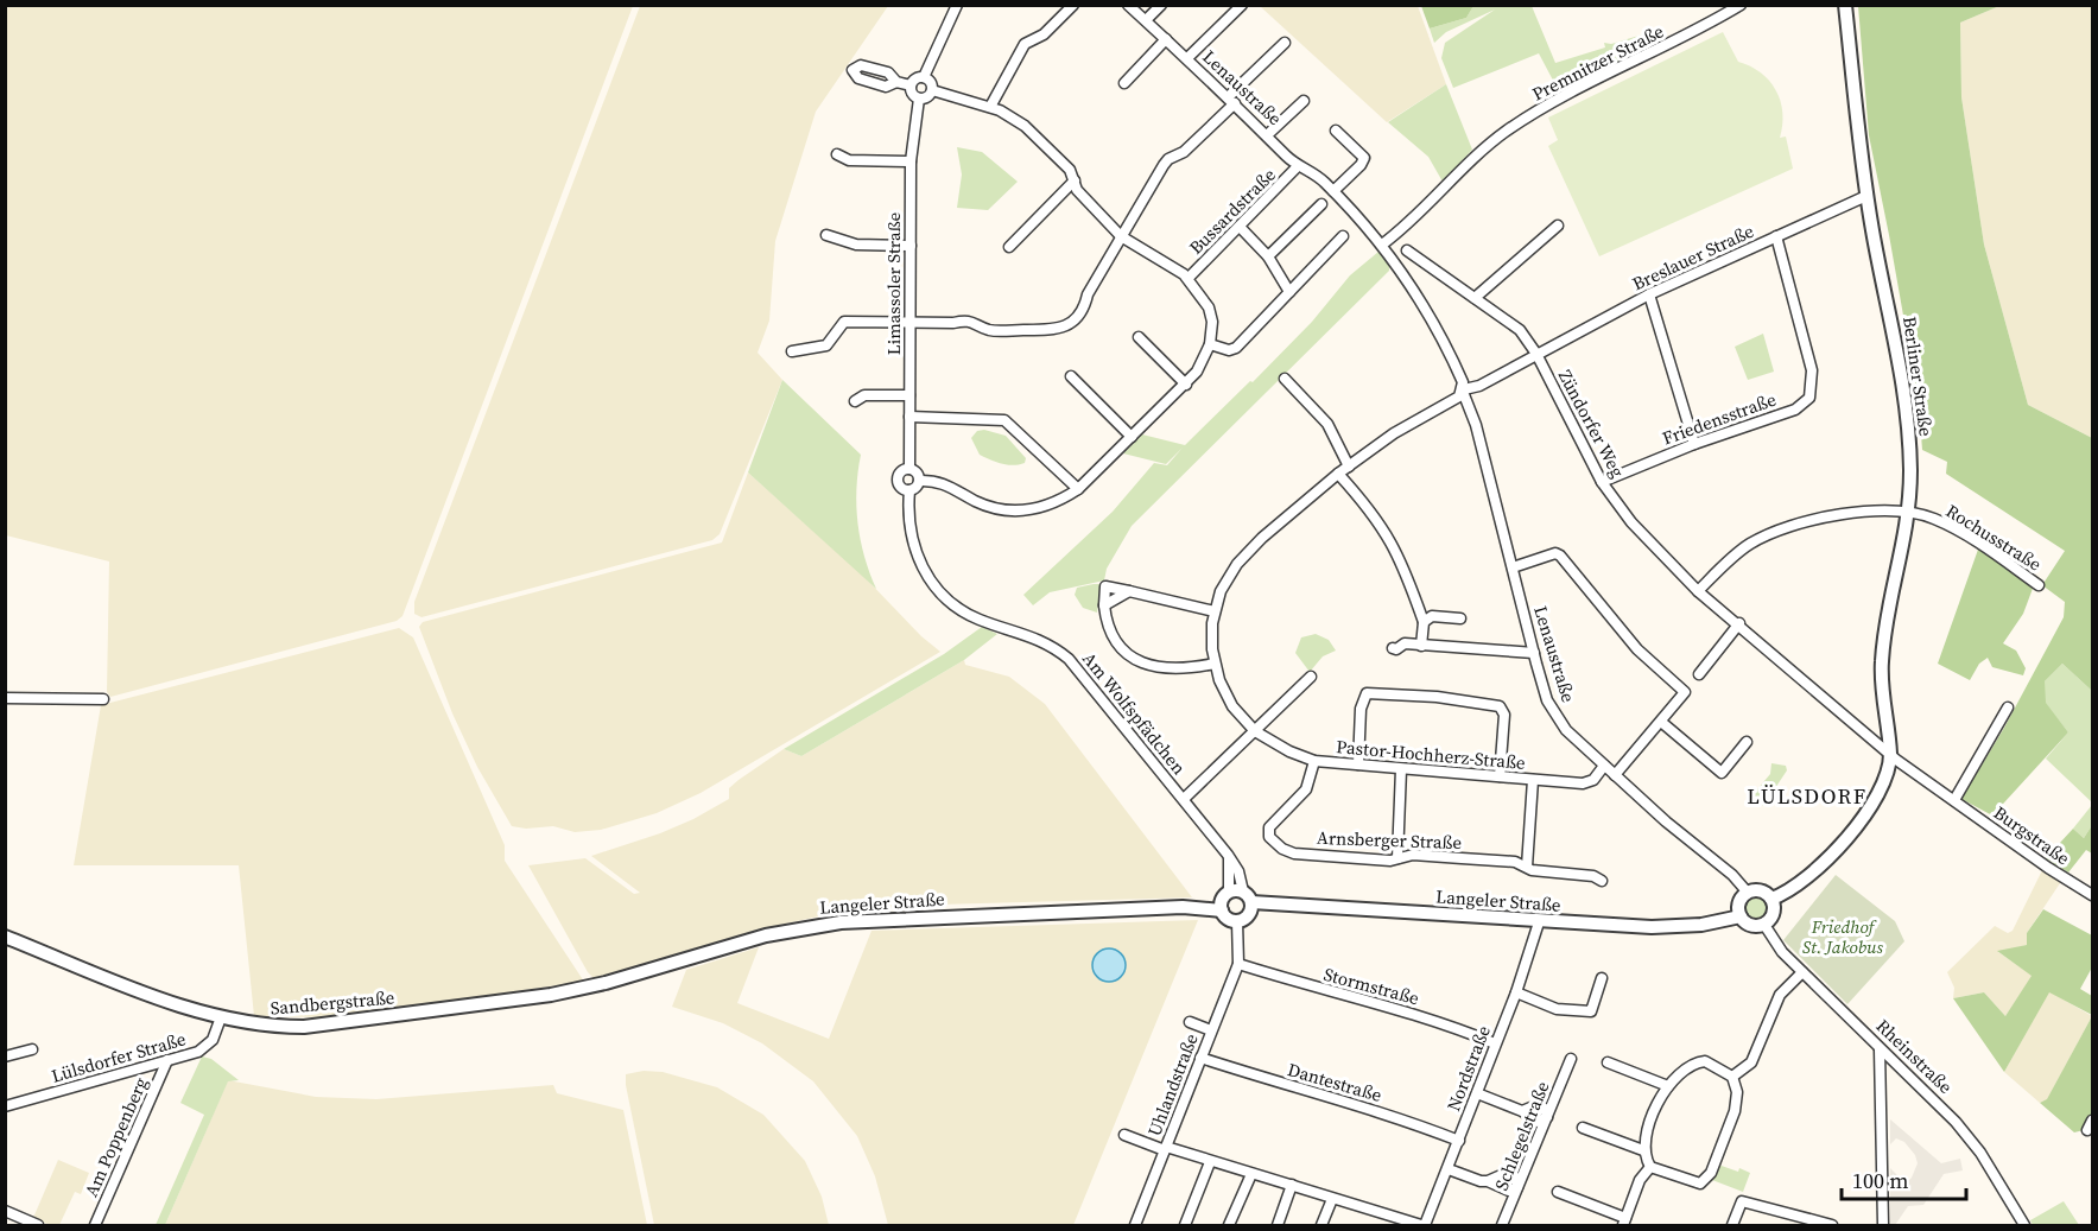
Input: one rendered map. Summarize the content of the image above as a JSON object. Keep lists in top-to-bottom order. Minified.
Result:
{"streets":{"street":["Premnitzer Straße","Lenaustraße","Bussardstraße","Breslauer Straße","Limassoler Straße","Berliner Straße","Friedensstraße","Zündorfer Weg","Rochusstraße","Am Wolfspfädchen","Pastor-Hochherz-Straße","Burgstraße","Arnsberger Straße","Langeler Straße","Stormstraße","Sandbergstraße","Rheinstraße","Lülsdorfer Straße","Nordstraße","Dantestraße","Uhlandstraße","Schlegelstraße","Am Poppenberg"]},"crossings":[["Premnitzer Straße","Lenaustraße"],["Lenaustraße","Bussardstraße"],["Lenaustraße","Pastor-Hochherz-Straße"],["Lenaustraße","Langeler Straße"],["Lenaustraße","Rheinstraße"],["Breslauer Straße","Berliner Straße"],["Breslauer Straße","Friedensstraße"],["Breslauer Straße","Zündorfer Weg"],["Breslauer Straße","Pastor-Hochherz-Straße"],["Limassoler Straße","Am Wolfspfädchen"],["Berliner Straße","Zündorfer Weg"],["Berliner Straße","Rochusstraße"],["Berliner Straße","Burgstraße"],["Friedensstraße","Zündorfer Weg"],["Zündorfer Weg","Rochusstraße"],["Zündorfer Weg","Pastor-Hochherz-Straße"],["Zündorfer Weg","Burgstraße"],["Am Wolfspfädchen","Langeler Straße"],["Am Wolfspfädchen","Uhlandstraße"],["Pastor-Hochherz-Straße","Arnsberger Straße"],["Langeler Straße","Sandbergstraße"],["Langeler Straße","Rheinstraße"],["Langeler Straße","Nordstraße"],["Langeler Straße","Uhlandstraße"],["Stormstraße","Nordstraße"],["Stormstraße","Uhlandstraße"],["Sandbergstraße","Lülsdorfer Straße"],["Lülsdorfer Straße","Am Poppenberg"],["Nordstraße","Dantestraße"],["Dantestraße","Uhlandstraße"]],"districts":["LÜLSDORF"],"parks":["Friedhof St. Jakobus"],"scale_bar":"100 m"}
